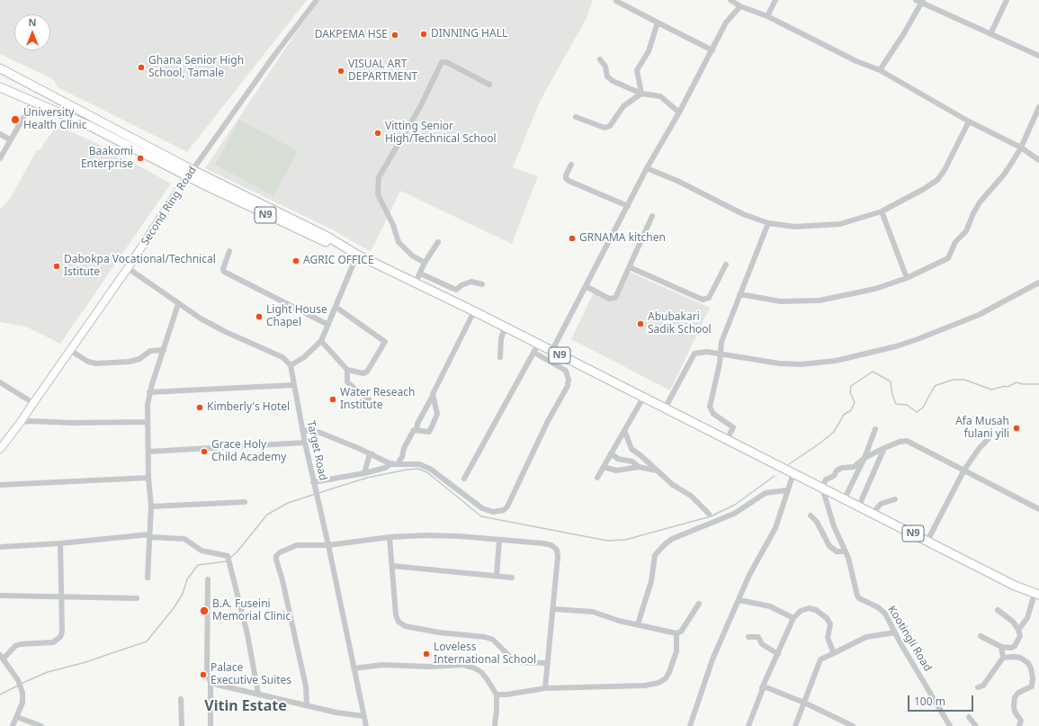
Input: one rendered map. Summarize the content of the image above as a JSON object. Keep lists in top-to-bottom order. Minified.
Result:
{"streets":{"highway":["N9"],"main road":["Second Ring Road"],"street":["Target Road","Kootingli Road"]},"crossings":[["Second Ring Road","N9"],["N9","Kootingli Road"]],"districts":["Vitin Estate"],"places":["DINNING HALL","DAKPEMA HSE","Ghana Senior High School, Tamale","VISUAL ART DEPARTMENT","University Health Clinic","Vitting Senior High/Technical School","Baakomi Enterprise","GRNAMA kitchen","AGRIC OFFICE","Dabokpa Vocational/Technical Istitute","Light House Chapel","Abubakari Sadik School","Water Reseach Institute","Kimberly's Hotel","Afa Musah fulani yili","Grace Holy Child Academy","B.A. Fuseini Memorial Clinic","Loveless International School","Palace Executive Suites"],"scale_bar":"100 m","north":"top"}
